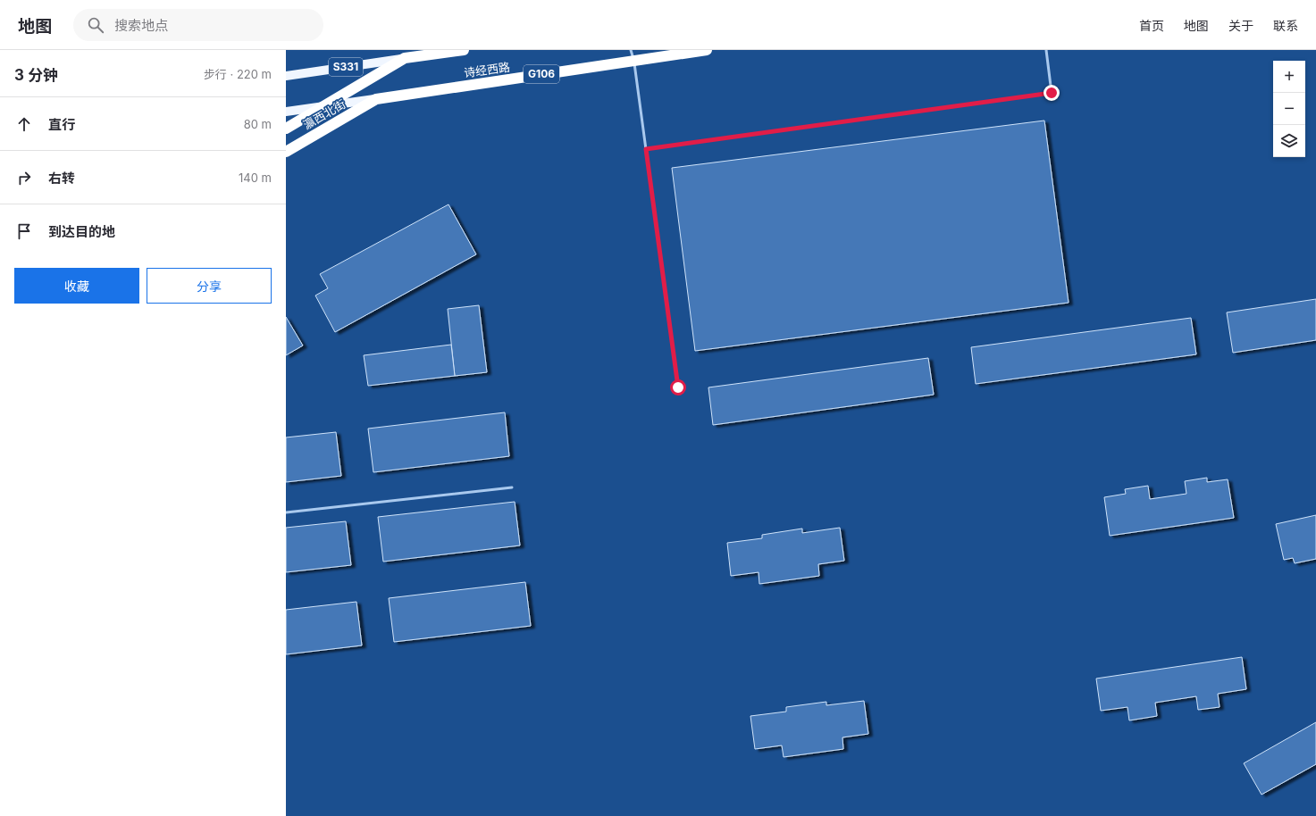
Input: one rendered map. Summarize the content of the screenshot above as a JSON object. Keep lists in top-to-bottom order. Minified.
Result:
{"streets":{"highway":["诗经西路","G106","瀛西北街"],"main road":["S331"]},"crossings":[["S331","诗经西路"],["S331","瀛西北街"],["诗经西路","瀛西北街"]],"page":{"header":"地图","search":"搜索地点","nav":["首页","地图","关于","联系"],"heading":["3 分钟","步行 · 220 m"],"map_buttons":["+","−"],"list":[["直行","80 m"],["右转","140 m"],"到达目的地"],"buttons":["收藏","分享"]}}
